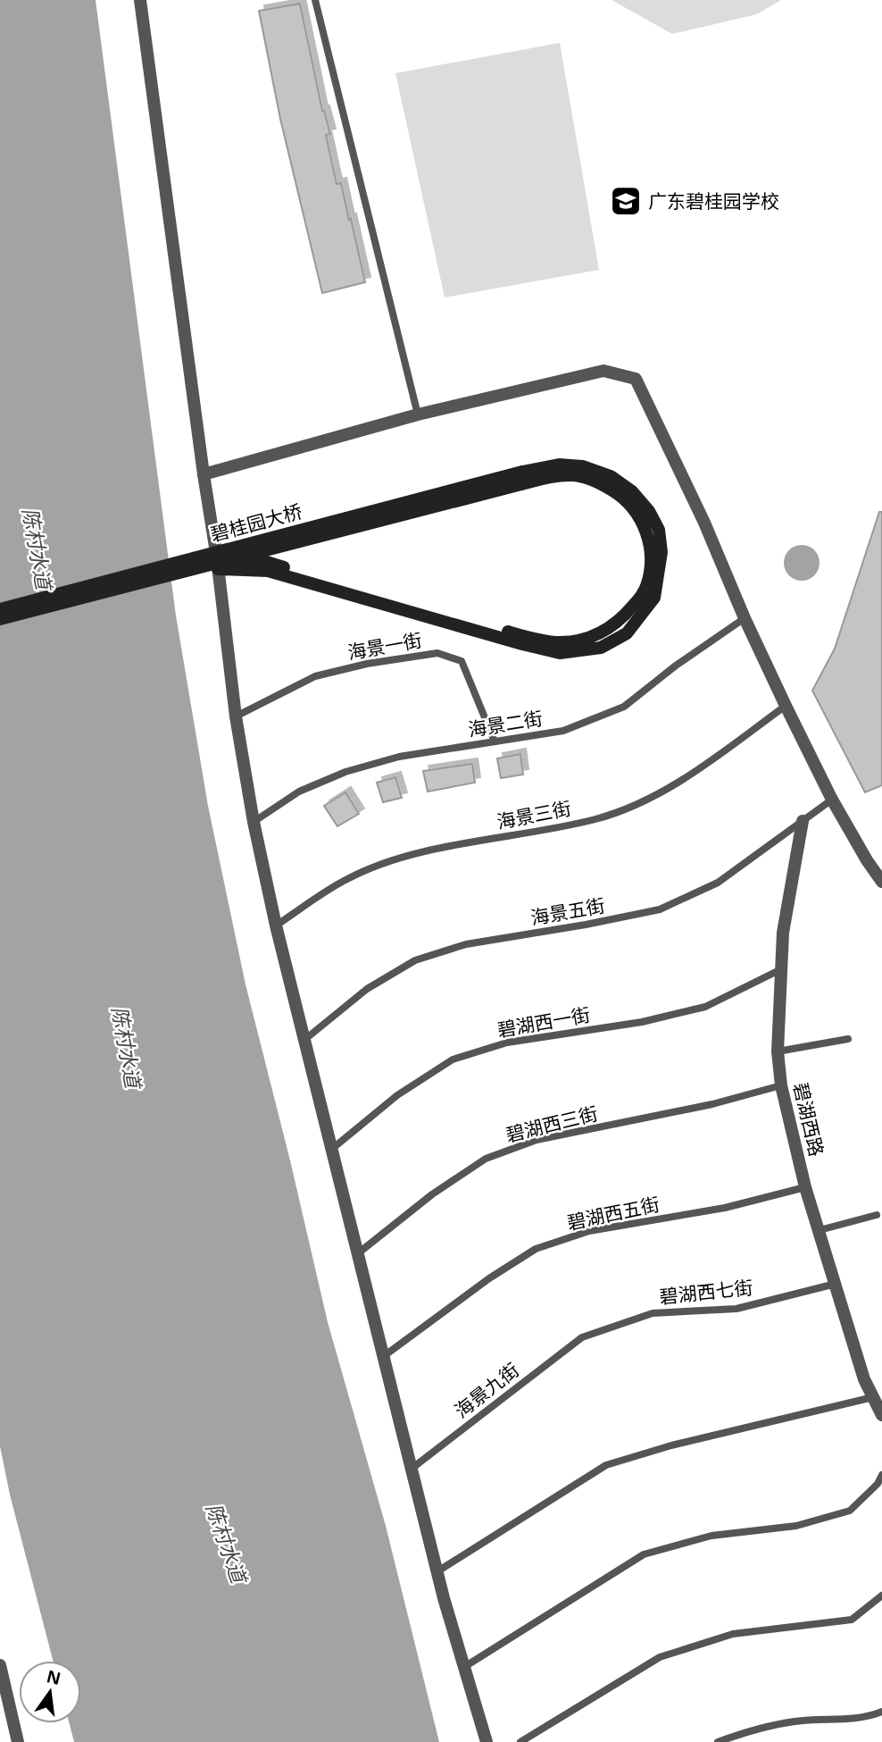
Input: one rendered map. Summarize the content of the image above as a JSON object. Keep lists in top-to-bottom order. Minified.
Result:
{"streets":{"main road":["碧桂园大桥"],"street":["碧湖西路"],"lane":["海景一街","海景二街","海景三街","海景五街","碧湖西一街","碧湖西三街","碧湖西五街","碧湖西七街","海景九街"]},"crossings":[["海景一街","海景二街"],["海景五街","碧湖西路"],["碧湖西一街","碧湖西路"],["碧湖西路","碧湖西三街"],["碧湖西路","碧湖西五街"],["碧湖西路","碧湖西七街"],["碧湖西七街","海景九街"]],"water":["陈村水道"],"places":{"school or university":["广东碧桂园学校"]},"north":"top"}
